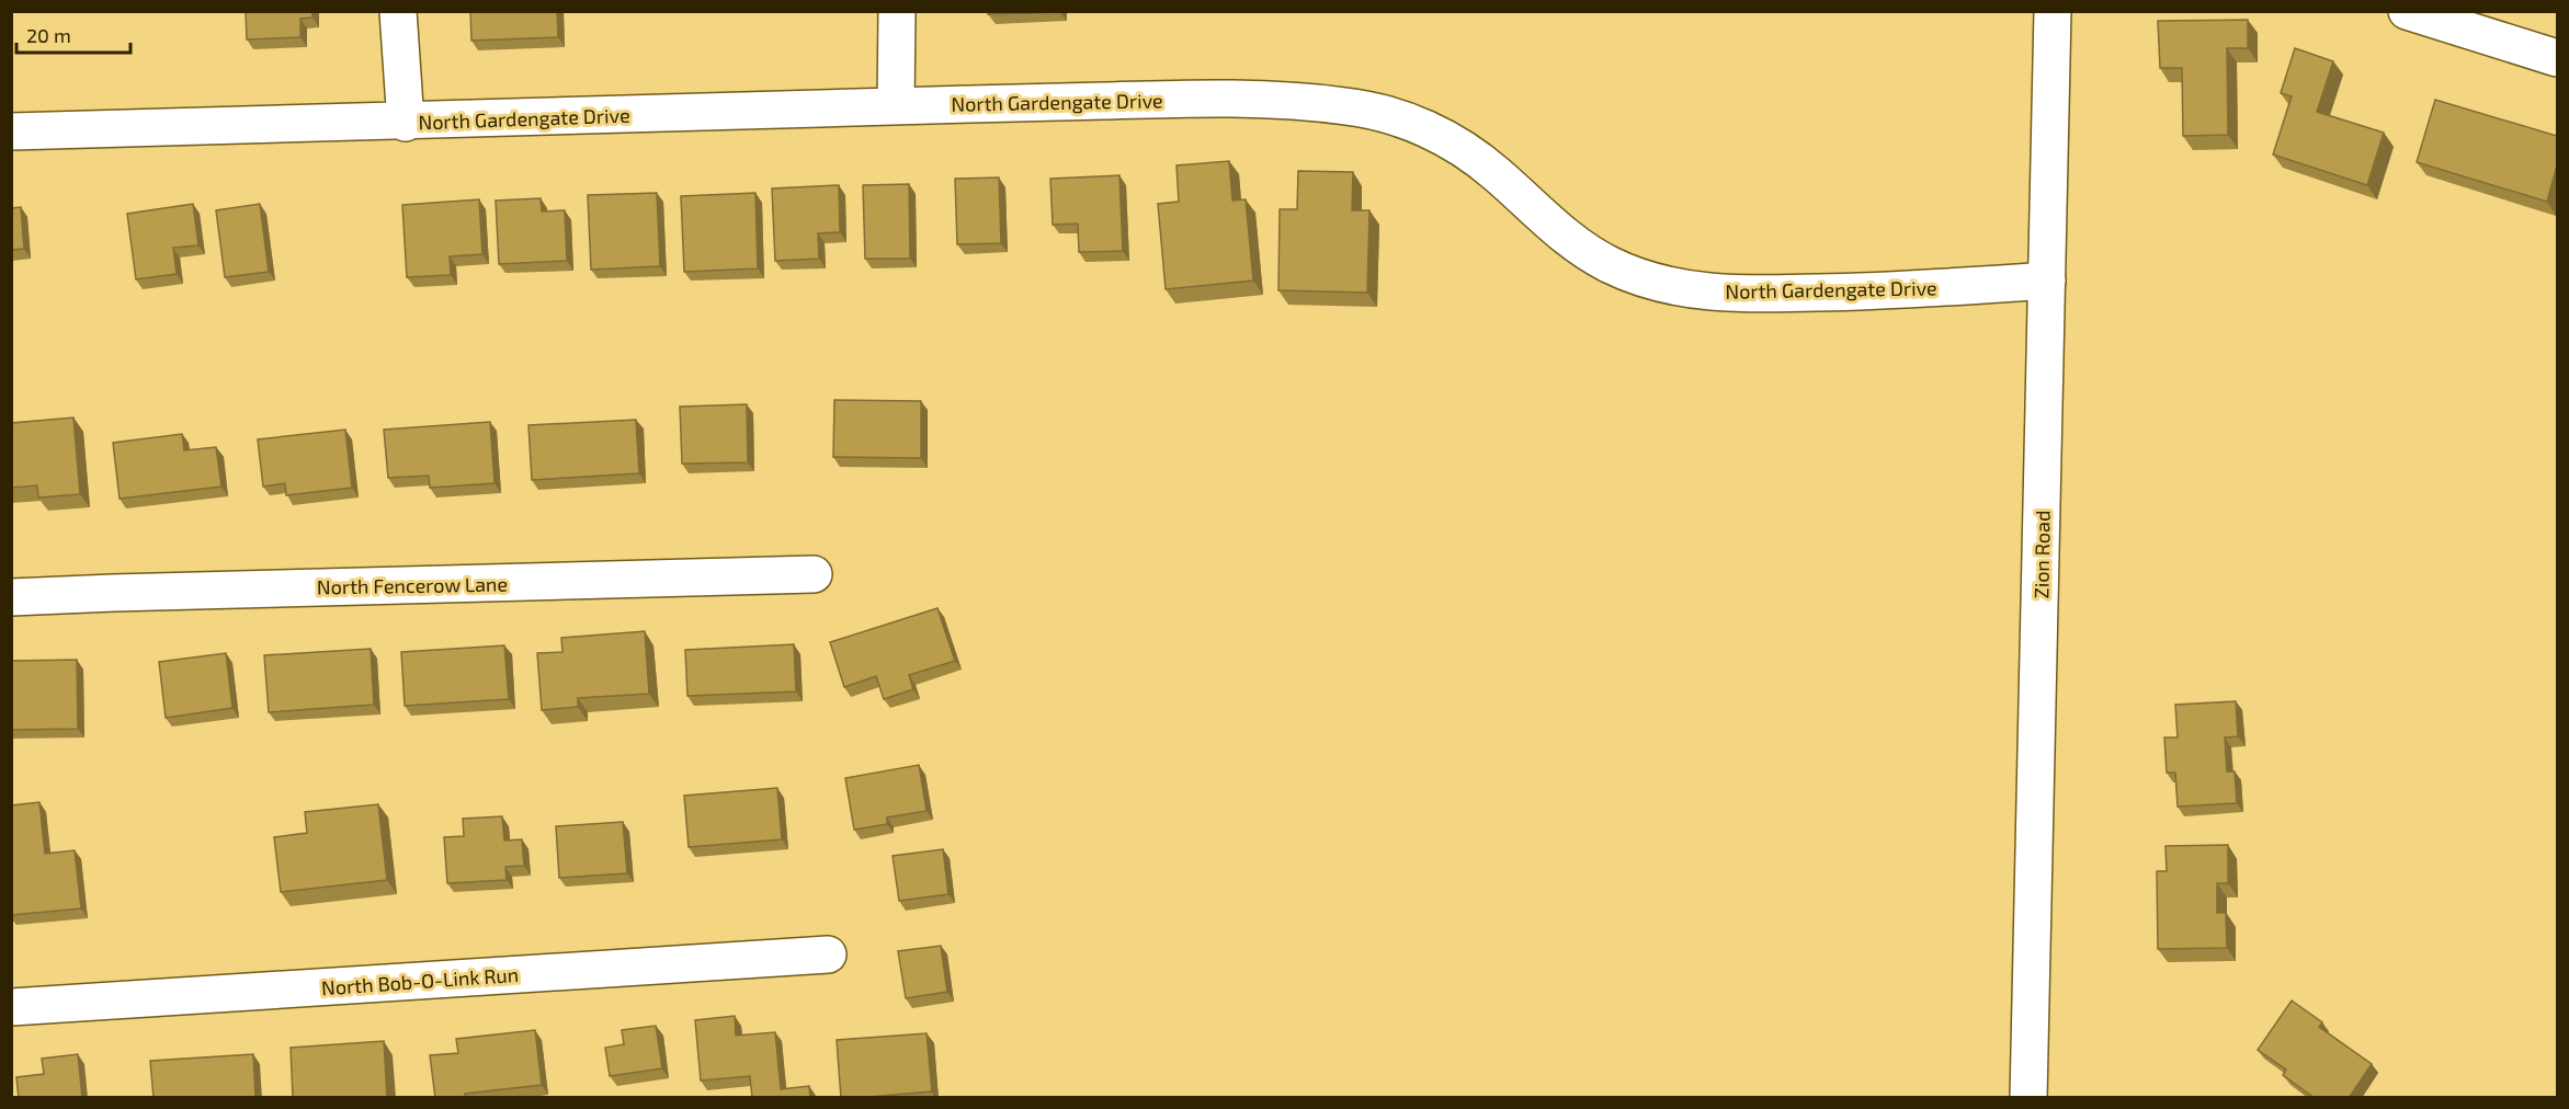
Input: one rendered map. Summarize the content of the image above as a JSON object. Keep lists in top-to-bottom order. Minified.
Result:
{"streets":{"street":["North Gardengate Drive","Zion Road","North Fencerow Lane","North Bob-O-Link Run"]},"crossings":[["North Gardengate Drive","Zion Road"]],"scale_bar":"20 m"}
